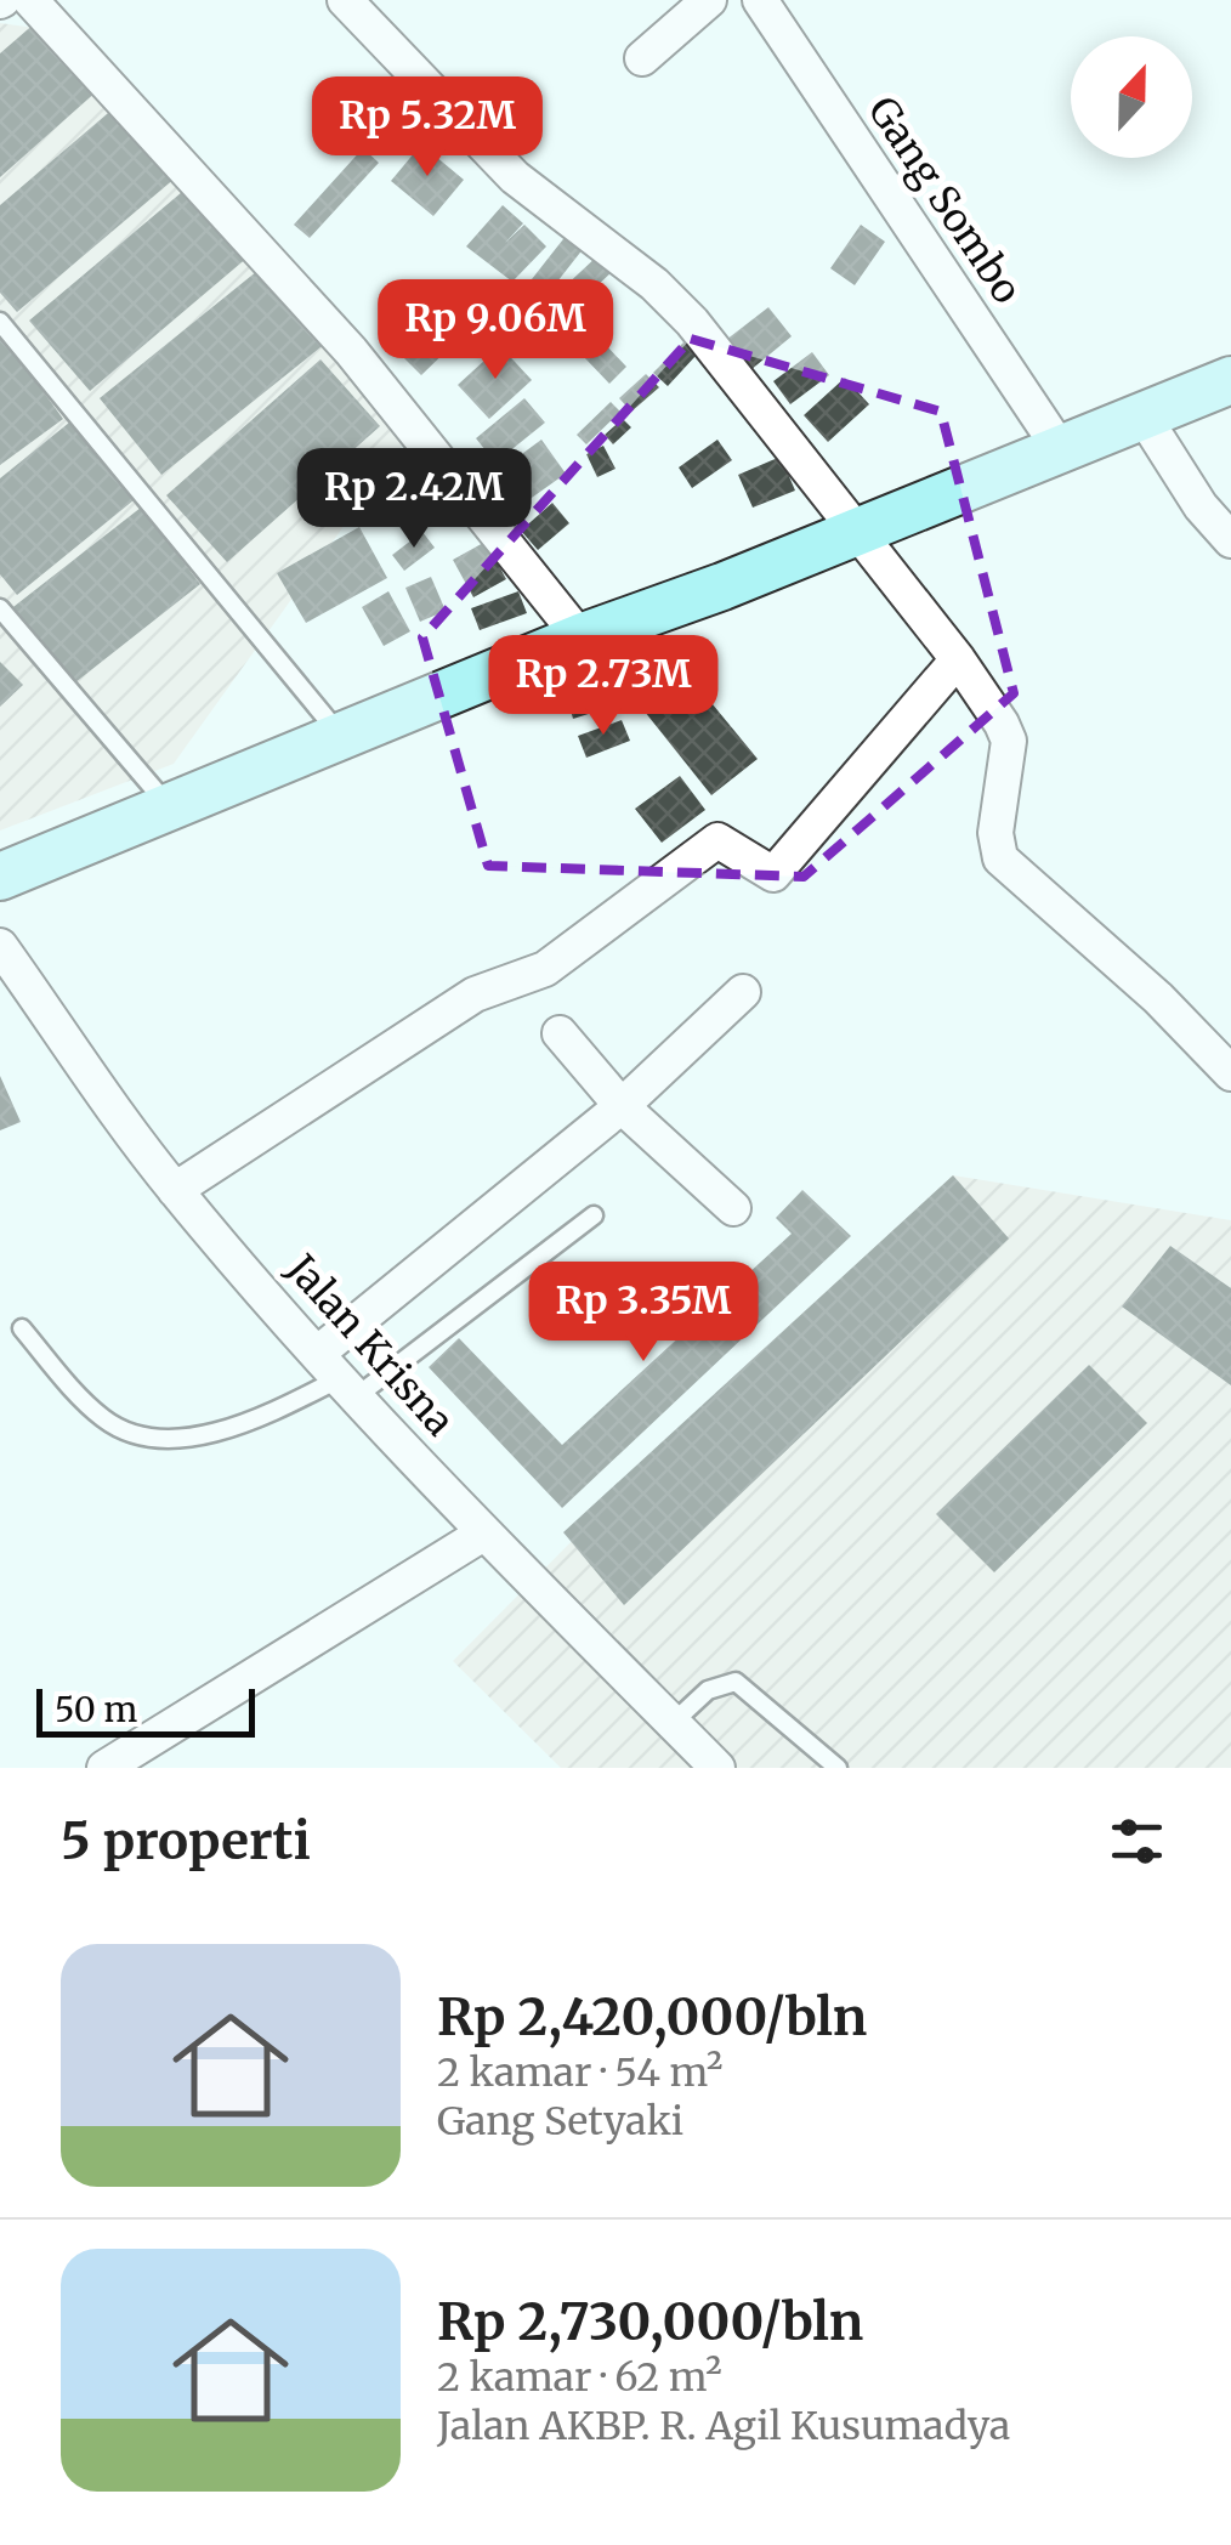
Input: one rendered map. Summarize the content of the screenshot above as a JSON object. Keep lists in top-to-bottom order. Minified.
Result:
{"streets":{"street":["Gang Sombo","Jalan Krisna"]},"scale_bar":"50 m","north":"top","page":{"price":["Rp 5.32M","Rp 9.06M","Rp 2.42M","Rp 2.73M","Rp 3.35M"],"scale":"50 m","heading":"5 properti","list":[{"name":"Rp 2,420,000/bln","note":"2 kamar · 54 m² · Gang Setyaki"},{"name":"Rp 2,730,000/bln","note":"2 kamar · 62 m² · Jalan AKBP. R. Agil Kusumadya"}]}}
